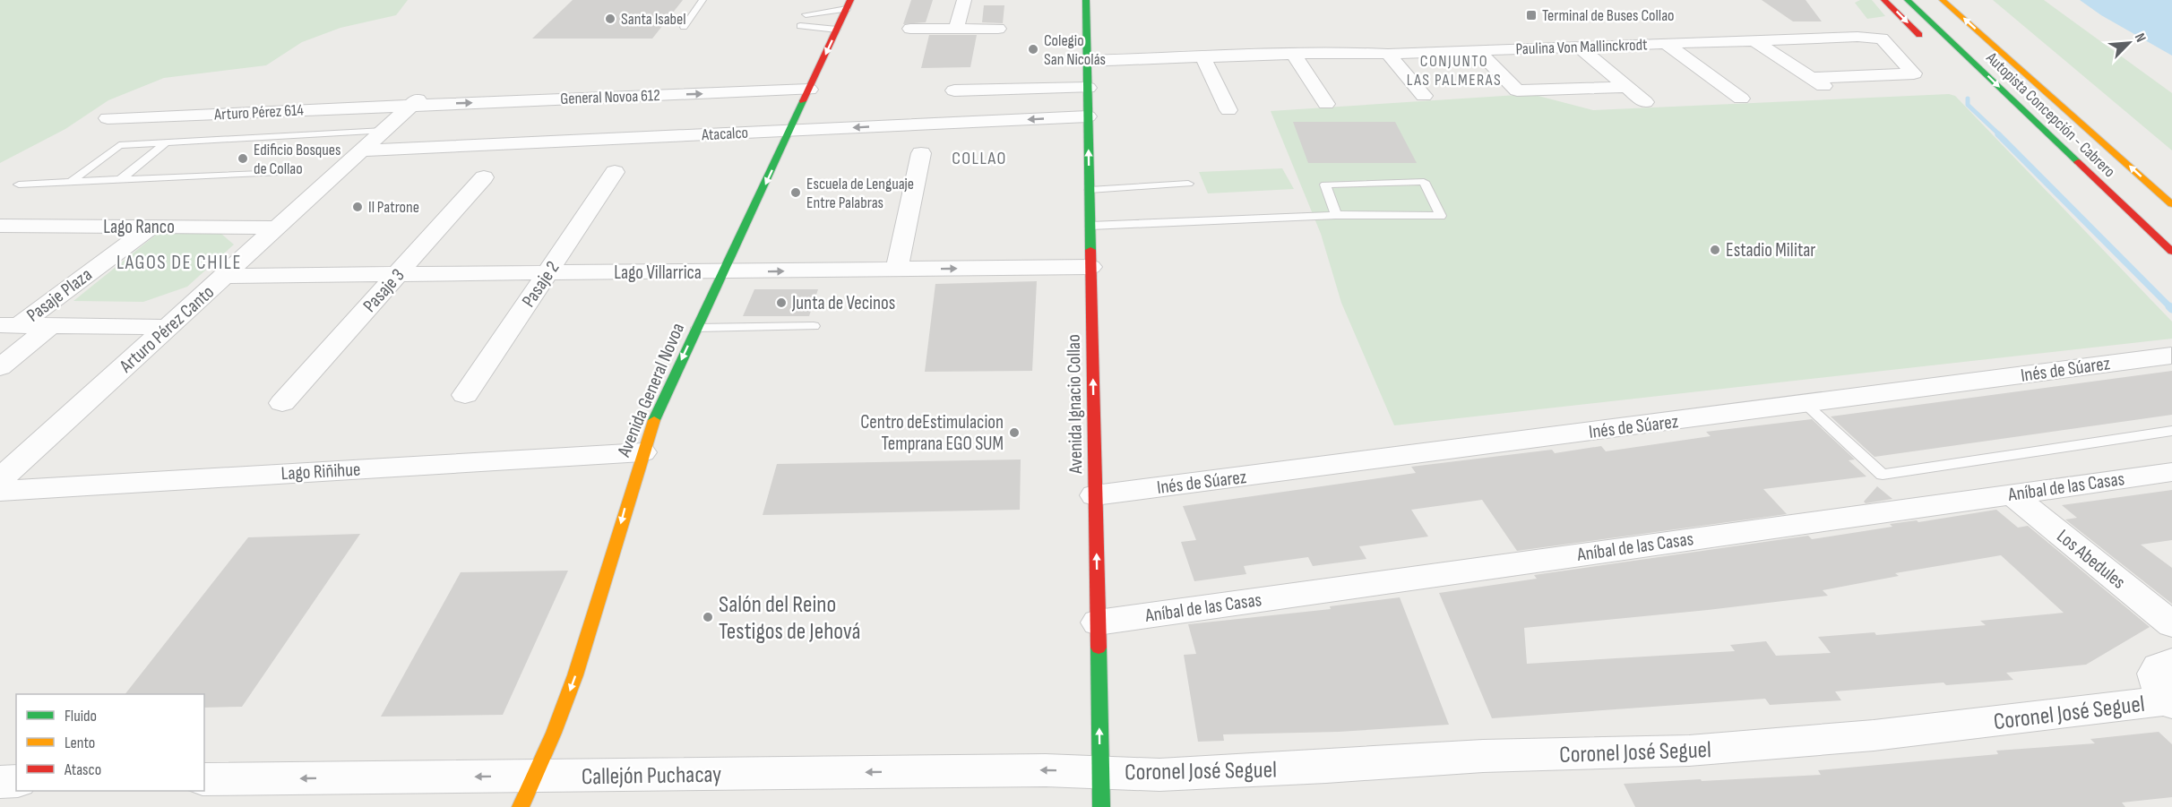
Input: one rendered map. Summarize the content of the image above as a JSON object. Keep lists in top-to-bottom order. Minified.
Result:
{"streets":{"main road":["Autopista Concepción - Cabrero","Avenida General Novoa","Avenida Ignacio Collao"],"street":["Paulina Von Mallinckrodt","General Novoa 612","Arturo Pérez 614","Atacalco","Lago Ranco","Lago Villarrica","Pasaje 2","Pasaje 3","Pasaje Plaza","Arturo Pérez Canto","Inés de Súarez","Lago Riñihue","Aníbal de las Casas","Los Abedules","Coronel José Seguel","Callejón Puchacay"]},"crossings":[["Paulina Von Mallinckrodt","Avenida Ignacio Collao"],["General Novoa 612","Arturo Pérez 614"],["General Novoa 612","Arturo Pérez Canto"],["General Novoa 612","Avenida General Novoa"],["Arturo Pérez 614","Arturo Pérez Canto"],["Atacalco","Arturo Pérez Canto"],["Atacalco","Avenida General Novoa"],["Atacalco","Avenida Ignacio Collao"],["Lago Ranco","Pasaje Plaza"],["Lago Ranco","Arturo Pérez Canto"],["Lago Villarrica","Pasaje 2"],["Lago Villarrica","Pasaje 3"],["Lago Villarrica","Arturo Pérez Canto"],["Lago Villarrica","Avenida General Novoa"],["Lago Villarrica","Avenida Ignacio Collao"],["Inés de Súarez","Avenida Ignacio Collao"],["Avenida General Novoa","Lago Riñihue"],["Avenida General Novoa","Callejón Puchacay"],["Avenida Ignacio Collao","Aníbal de las Casas"],["Avenida Ignacio Collao","Coronel José Seguel"],["Avenida Ignacio Collao","Callejón Puchacay"],["Aníbal de las Casas","Los Abedules"],["Coronel José Seguel","Callejón Puchacay"]],"one_way":["General Novoa 612","Avenida General Novoa","Avenida Ignacio Collao","Callejón Puchacay"],"districts":["CONJUNTO LAS PALMERAS","COLLAO","LAGOS DE CHILE"],"places":{"transit":["Terminal de Buses Collao"],"other":["Santa Isabel","Colegio San Nicolás","Edificio Bosques de Collao","Escuela de Lenguaje Entre Palabras","Il Patrone","Estadio Militar","Junta de Vecinos","Centro deEstimulacion Temprana EGO SUM","Salón del Reino Testigos de Jehová"]},"legend":["Fluido","Lento","Atasco"],"north":"top right"}
